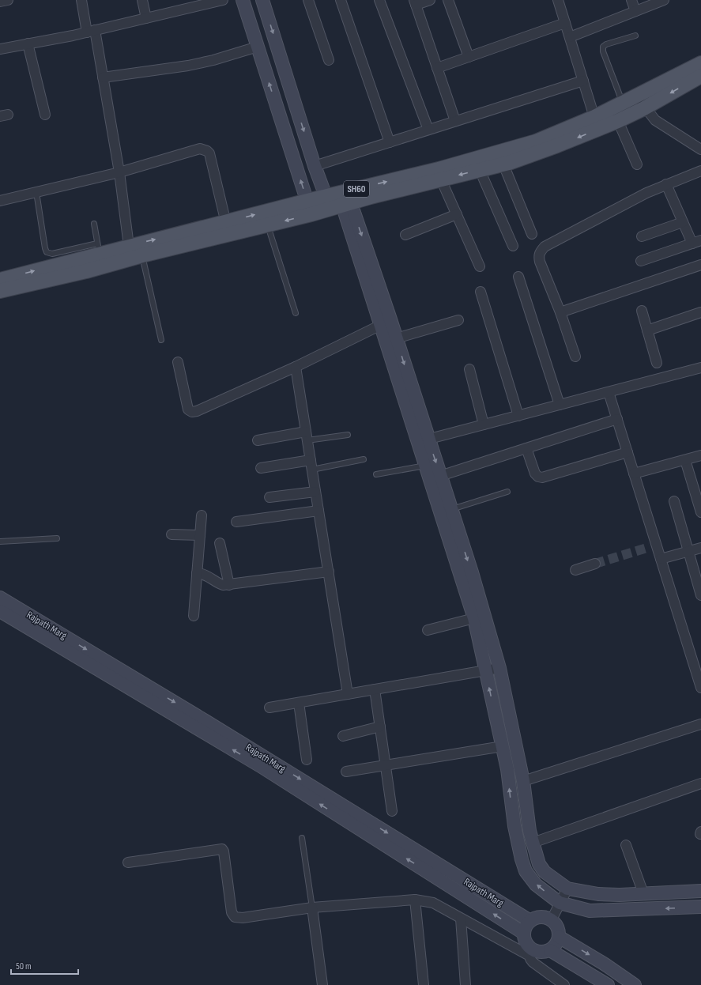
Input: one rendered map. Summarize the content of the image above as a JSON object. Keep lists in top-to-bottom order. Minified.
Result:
{"streets":{"main road":["SH60"],"street":["Rajpath Marg"]},"scale_bar":"50 m"}
